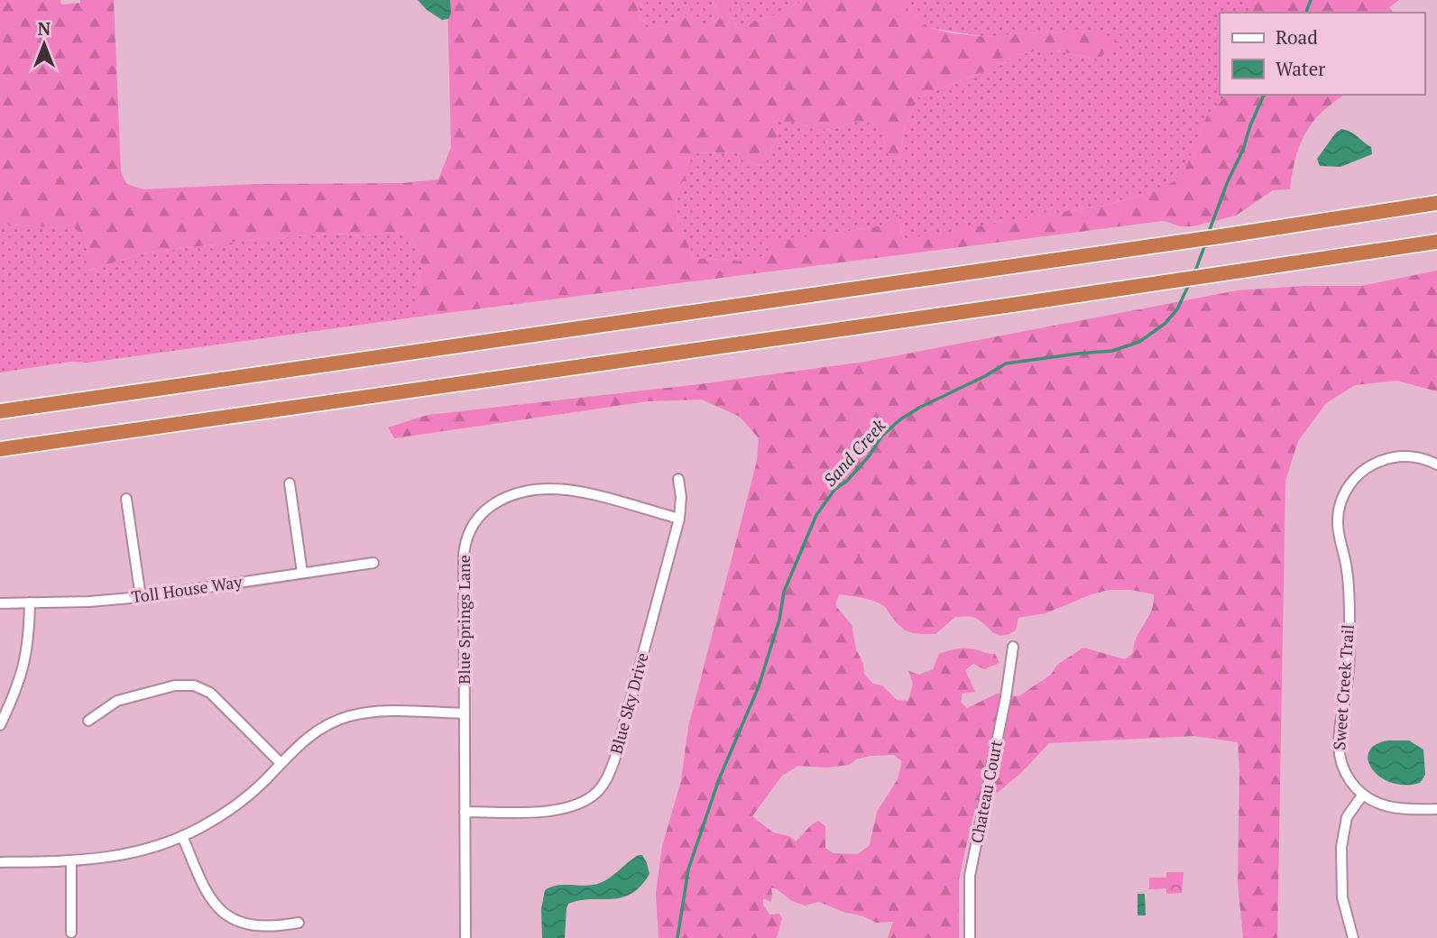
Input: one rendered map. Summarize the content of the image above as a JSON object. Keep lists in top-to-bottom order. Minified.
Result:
{"streets":{"street":["Toll House Way","Blue Springs Lane","Sweet Creek Trail","Blue Sky Drive","Chateau Court"]},"crossings":[["Blue Springs Lane","Blue Sky Drive"]],"water":["Sand Creek"],"legend":["Road","Water"],"north":"top"}
